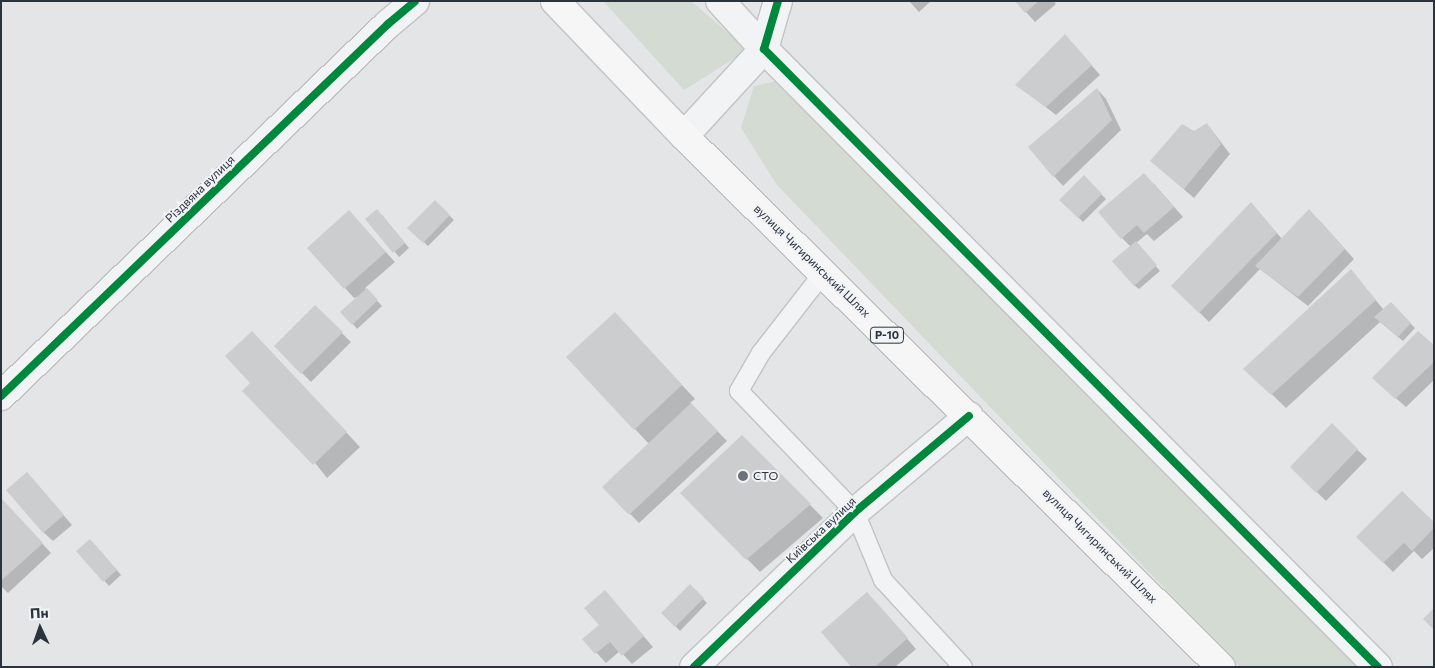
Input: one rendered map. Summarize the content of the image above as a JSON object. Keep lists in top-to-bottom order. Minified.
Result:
{"streets":{"main road":["вулиця Чигиринський Шлях","Р-10"],"street":["Різдвяна вулиця","Київська вулиця"]},"crossings":[["вулиця Чигиринський Шлях","Київська вулиця"]],"places":["СТО"],"north":"top"}
